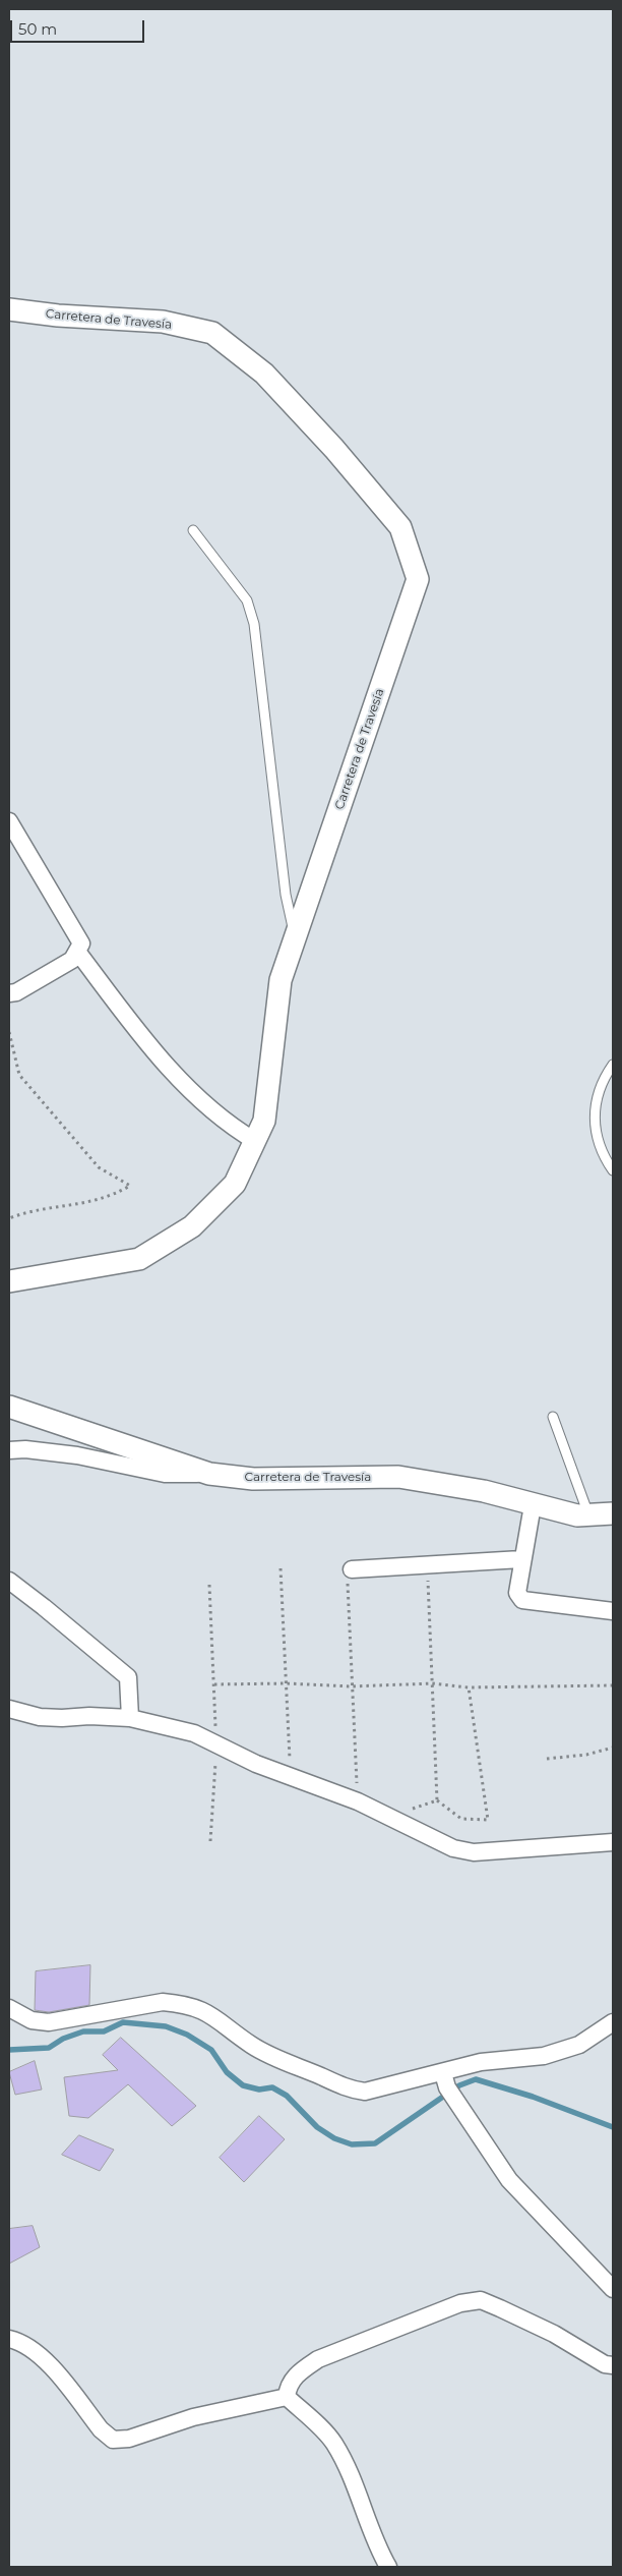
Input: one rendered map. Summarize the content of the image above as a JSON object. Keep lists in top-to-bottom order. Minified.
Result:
{"streets":{"street":["Carretera de Travesía"]},"scale_bar":"50 m"}
